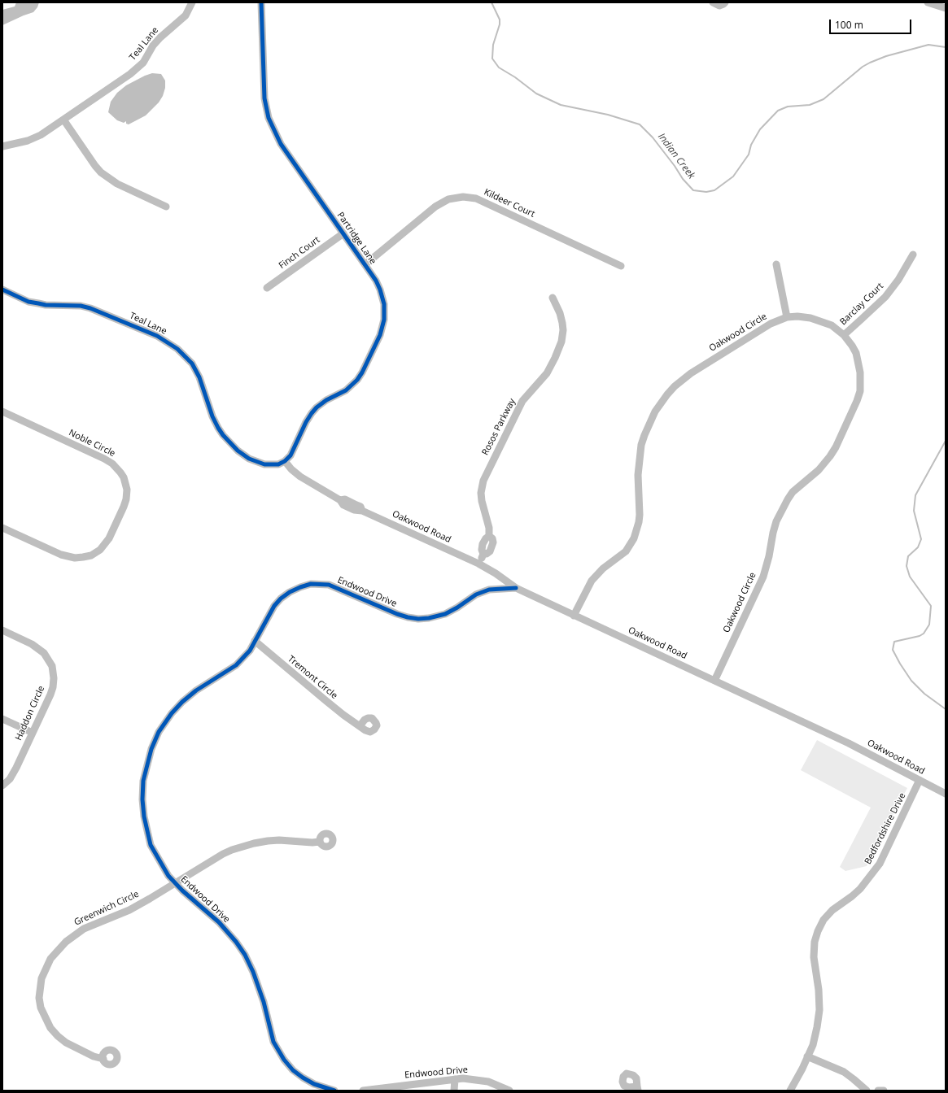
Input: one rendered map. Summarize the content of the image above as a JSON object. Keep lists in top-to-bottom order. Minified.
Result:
{"streets":{"street":["Teal Lane","Kildeer Court","Partridge Lane","Finch Court","Barclay Court","Oakwood Circle","Rosos Parkway","Noble Circle","Oakwood Road","Endwood Drive","Tremont Circle","Haddon Circle","Bedfordshire Drive","Greenwich Circle"]},"crossings":[["Teal Lane","Partridge Lane"],["Teal Lane","Oakwood Road"],["Kildeer Court","Partridge Lane"],["Partridge Lane","Finch Court"],["Partridge Lane","Oakwood Road"],["Barclay Court","Oakwood Circle"],["Oakwood Circle","Oakwood Road"],["Rosos Parkway","Oakwood Road"],["Oakwood Road","Endwood Drive"],["Oakwood Road","Bedfordshire Drive"],["Endwood Drive","Tremont Circle"],["Endwood Drive","Greenwich Circle"]],"water":["Indian Creek"],"scale_bar":"100 m"}
